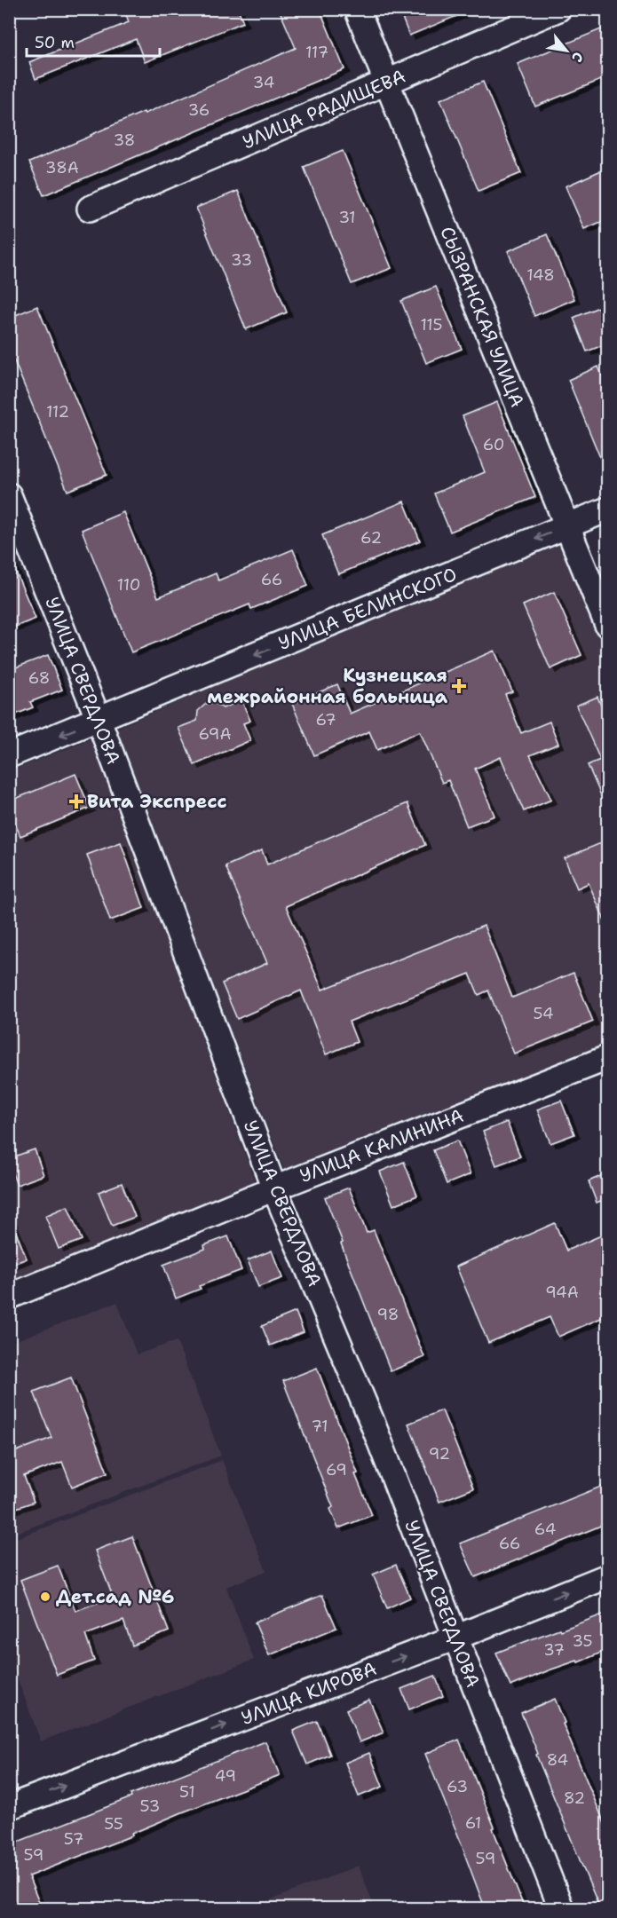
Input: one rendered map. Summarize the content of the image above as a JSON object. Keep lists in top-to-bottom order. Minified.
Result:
{"streets":{"street":["УЛИЦА РАДИЩЕВА","СЫЗРАНСКАЯ УЛИЦА","УЛИЦА БЕЛИНСКОГО","УЛИЦА СВЕРДЛОВА","УЛИЦА КАЛИНИНА","УЛИЦА КИРОВА"]},"crossings":[["УЛИЦА РАДИЩЕВА","СЫЗРАНСКАЯ УЛИЦА"],["СЫЗРАНСКАЯ УЛИЦА","УЛИЦА БЕЛИНСКОГО"],["УЛИЦА БЕЛИНСКОГО","УЛИЦА СВЕРДЛОВА"],["УЛИЦА СВЕРДЛОВА","УЛИЦА КАЛИНИНА"],["УЛИЦА СВЕРДЛОВА","УЛИЦА КИРОВА"]],"one_way":["УЛИЦА БЕЛИНСКОГО","УЛИЦА КИРОВА"],"places":{"health":["Кузнецкая межрайонная больница","Вита Экспресс"],"other":["Дет.сад №6"]},"house_numbers":["117","34","36","38","38А","31","33","148","115","112","60","62","66","110","68","67","69А","54","94А","98","71","92","69","64","66","35","37","84","49","63","51","82","53","61","55","57","59","59"],"scale_bar":"50 m","north":"bottom right"}
